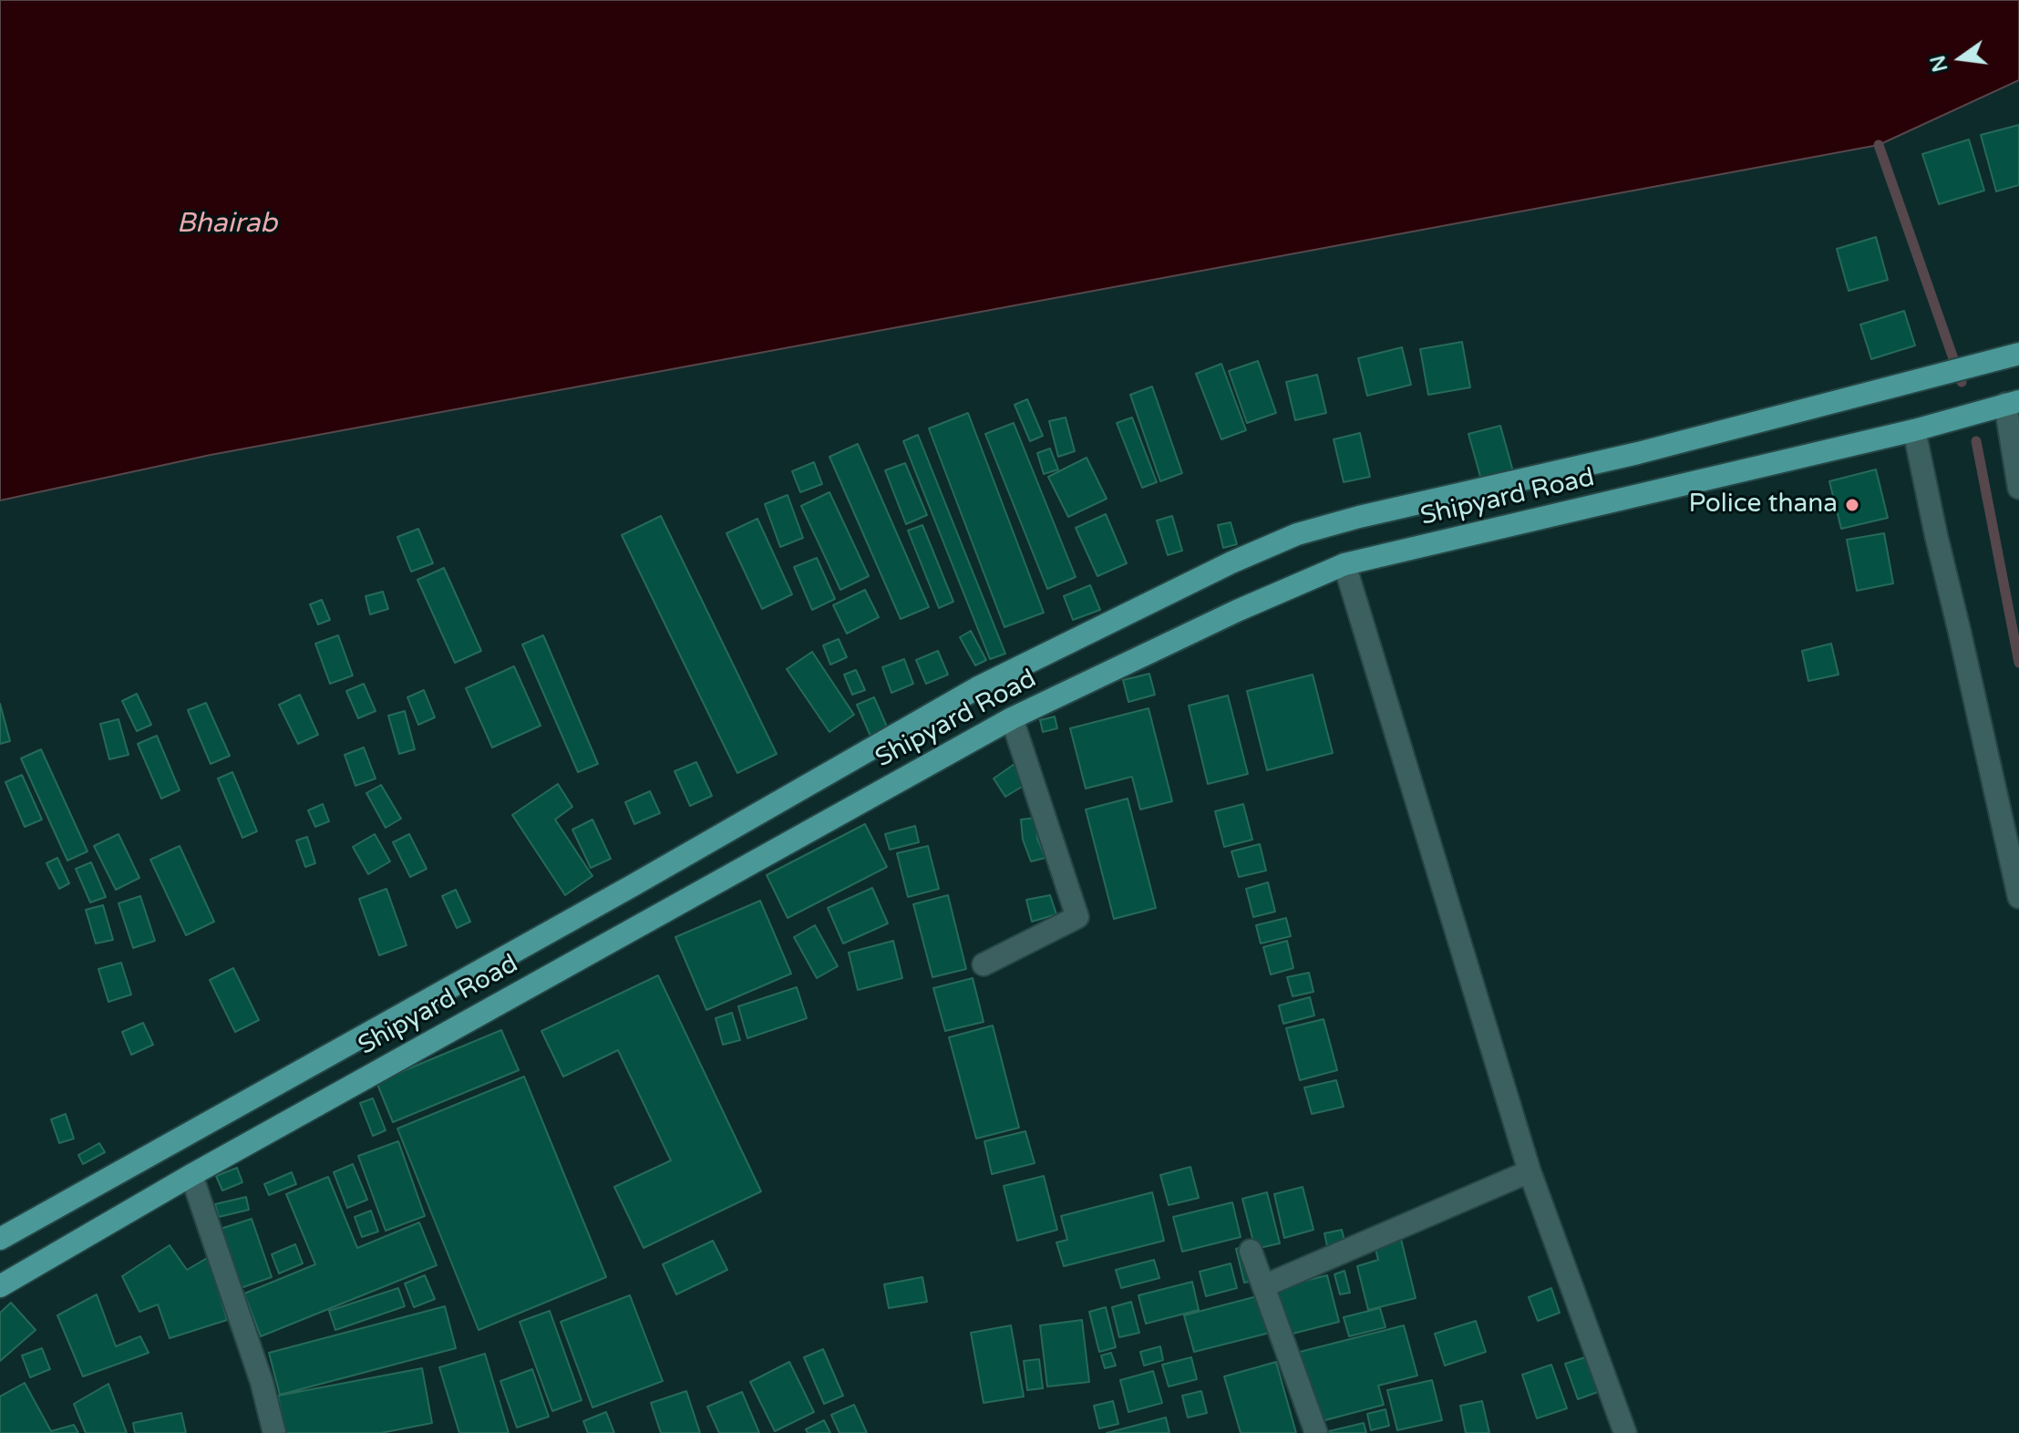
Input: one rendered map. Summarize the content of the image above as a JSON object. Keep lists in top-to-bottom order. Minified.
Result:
{"streets":{"main road":["Shipyard Road"]},"water":["Bhairab"],"places":["Police thana"],"north":"left"}
